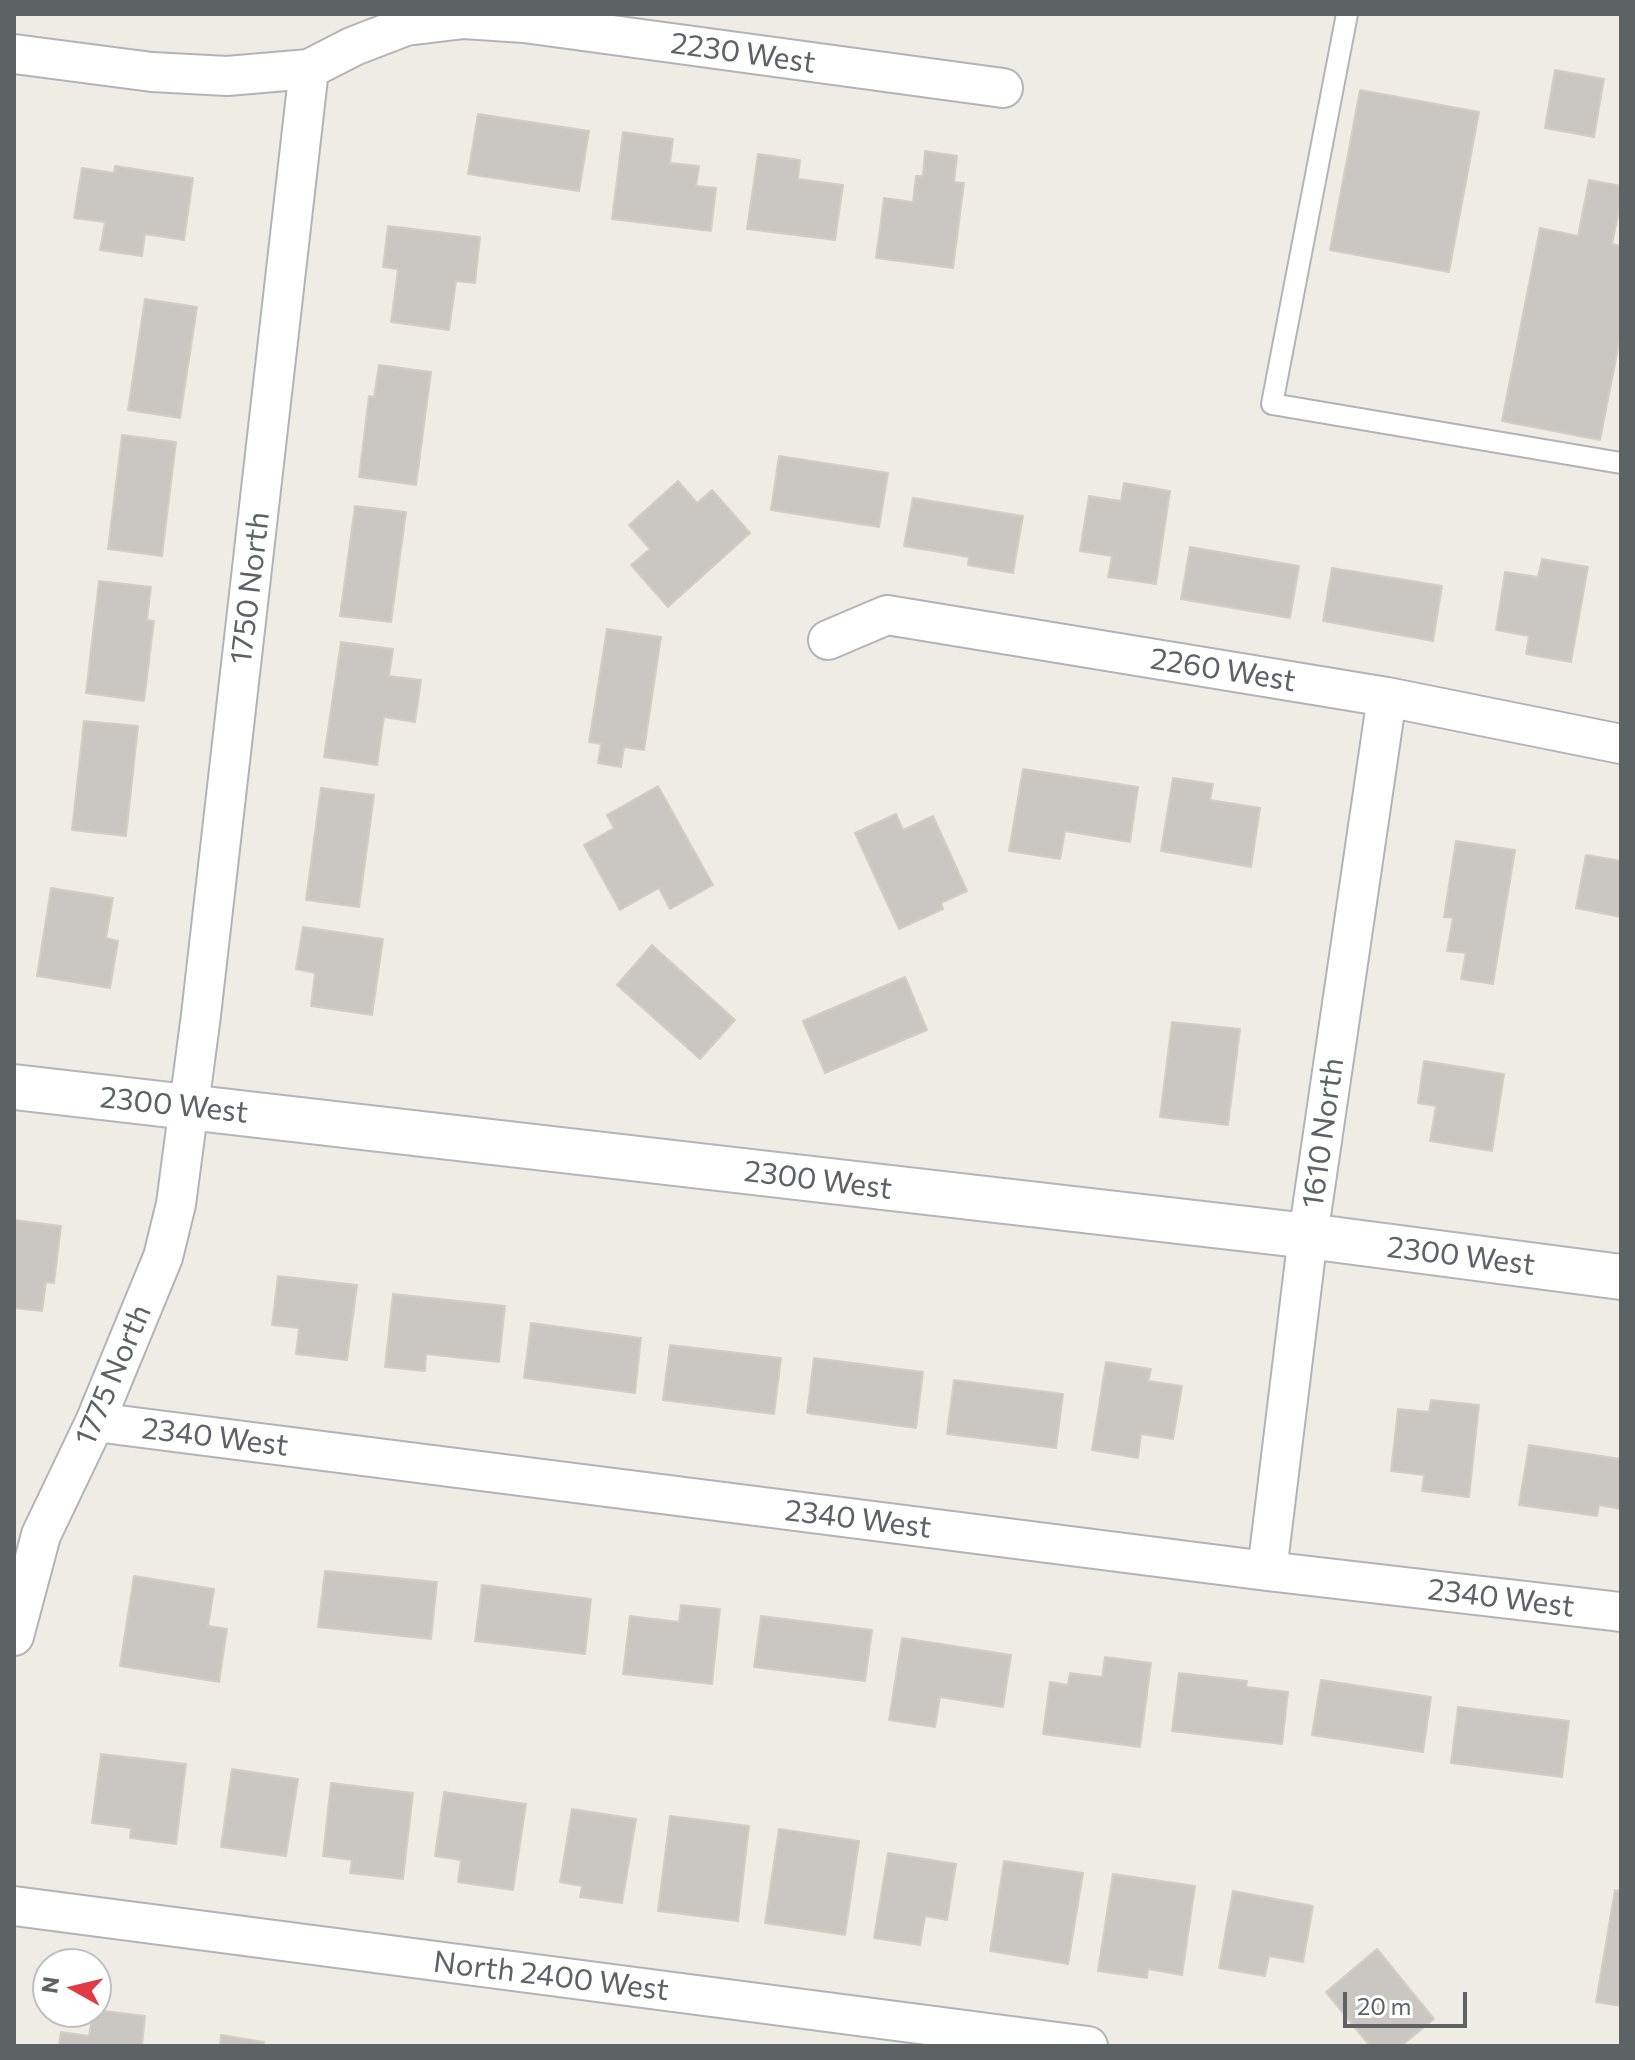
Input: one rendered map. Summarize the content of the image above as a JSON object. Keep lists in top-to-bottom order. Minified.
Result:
{"streets":{"main road":["2300 West"],"street":["2230 West","1750 North","2260 West","1610 North","1775 North","2340 West","North 2400 West"]},"crossings":[["2230 West","1750 North"],["1750 North","2300 West"],["1750 North","1775 North"],["2260 West","1610 North"],["2300 West","1610 North"],["2300 West","1775 North"],["1610 North","2340 West"],["1775 North","2340 West"]],"scale_bar":"20 m","north":"left"}
